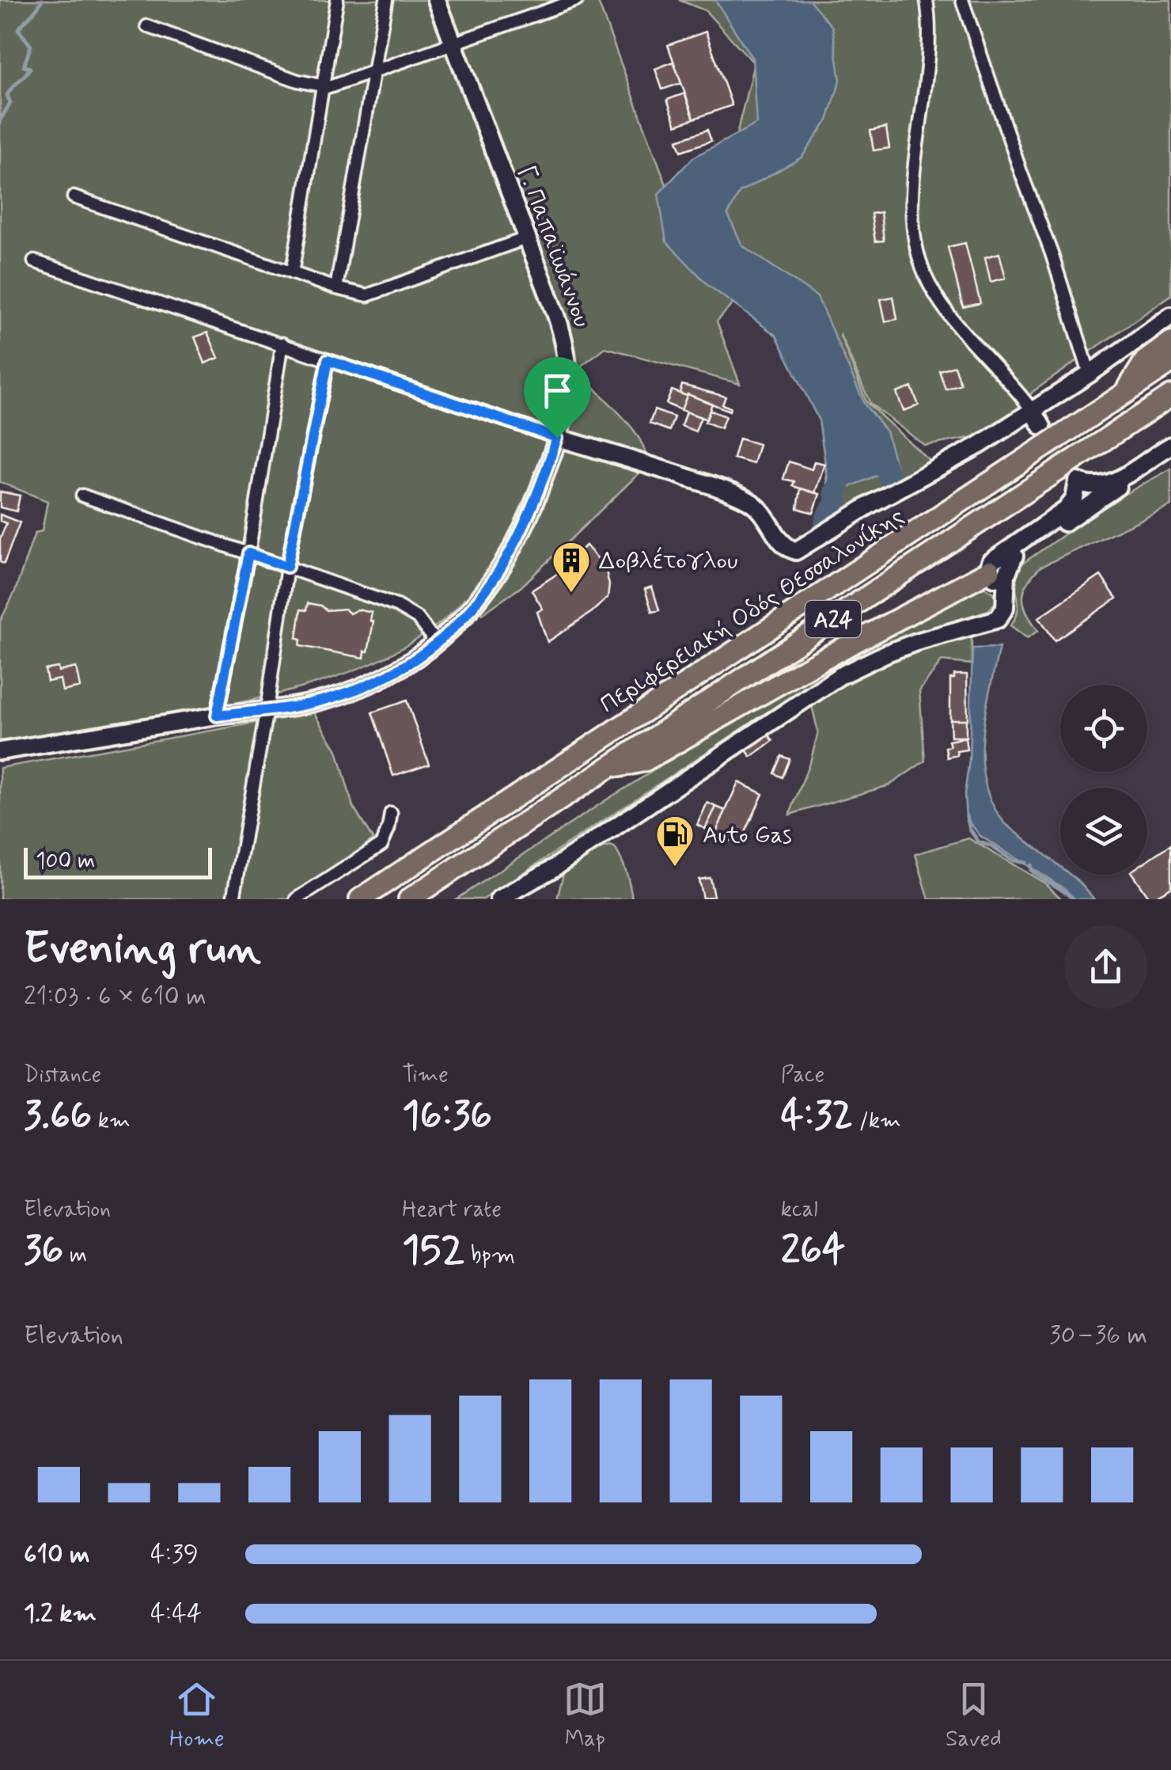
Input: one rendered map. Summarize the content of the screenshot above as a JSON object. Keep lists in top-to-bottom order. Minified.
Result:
{"streets":{"highway":["Περιφερειακή Οδός Θεσσαλονίκης","Α24"],"street":["Γ. Παπαϊωάννου"]},"places":{"building":["Δοβλέτογλου"],"fuel station":["Auto Gas"]},"scale_bar":"100 m","page":{"scale":"100 m","heading":["Evening run","21:03 · 6 × 610 m"],"stats":[["Distance","3.66 km"],["Time","16:36"],["Pace","4:32 /km"],["Elevation","36 m"],["Heart rate","152 bpm"],["kcal","264"]],"chart":["Elevation","30–36 m"],"list":[{"name":"610 m","note":"4:39"},{"name":"1.2 km","note":"4:44"}],"tabs":["Home","Map","Saved"]}}
